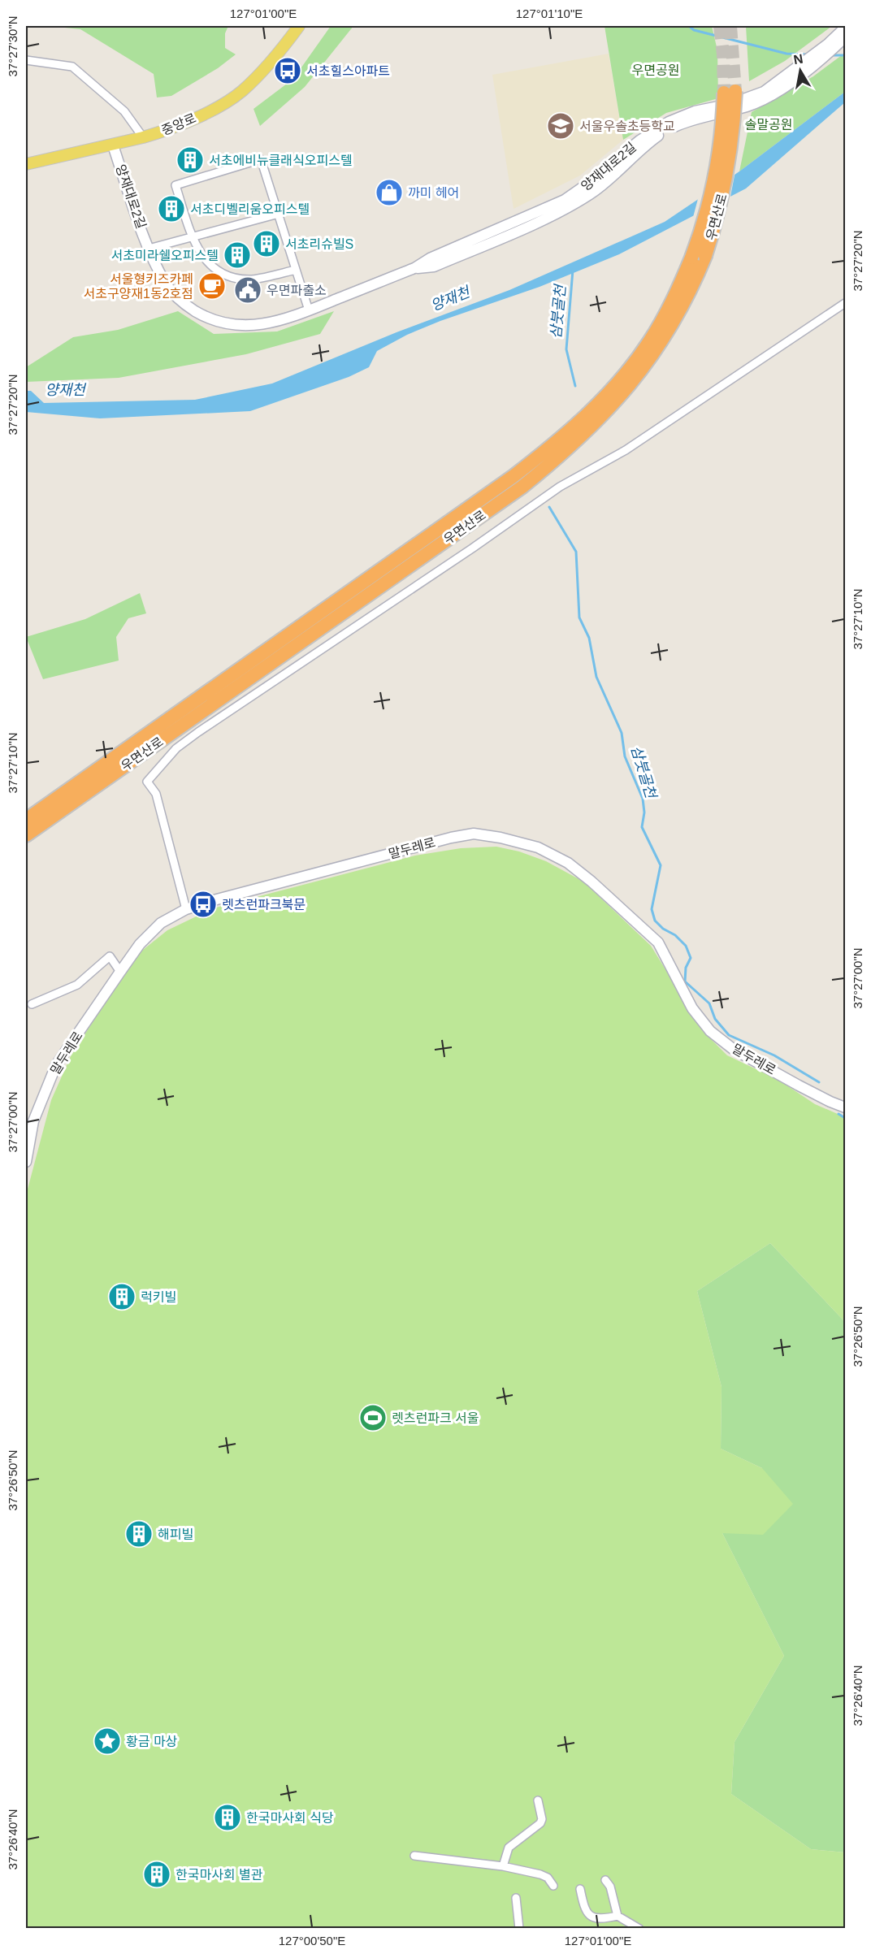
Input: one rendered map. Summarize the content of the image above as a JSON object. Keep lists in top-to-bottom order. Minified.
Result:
{"streets":{"highway":["우면산로"],"main road":["중앙로"],"street":["양재대로2길","말두레로"]},"crossings":[["중앙로","양재대로2길"]],"water":["양재천","삼붓골천"],"parks":["우면공원","솔말공원"],"places":{"bus stop":["서초힐스아파트","렛츠런파크북문"],"school or university":["서울우솔초등학교"],"building":["서초에비뉴클래식오피스텔","서초디벨리움오피스텔","서초리슈빌S","서초미라쉘오피스텔","럭키빌","해피빌","한국마사회 식당","한국마사회 별관"],"shop":["까미 헤어"],"cafe":["서울형키즈카페 서초구양재1동2호점"],"public building":["우면파출소"],"sports":["렛츠런파크 서울"],"place":["황금 마상"]},"north":"top","coordinates":["127°01'00\"E","127°01'10\"E","37°27'30\"N","37°27'20\"N","37°27'10\"N","37°27'00\"N","37°26'50\"N","37°26'40\"N","127°00'50\"E"]}
